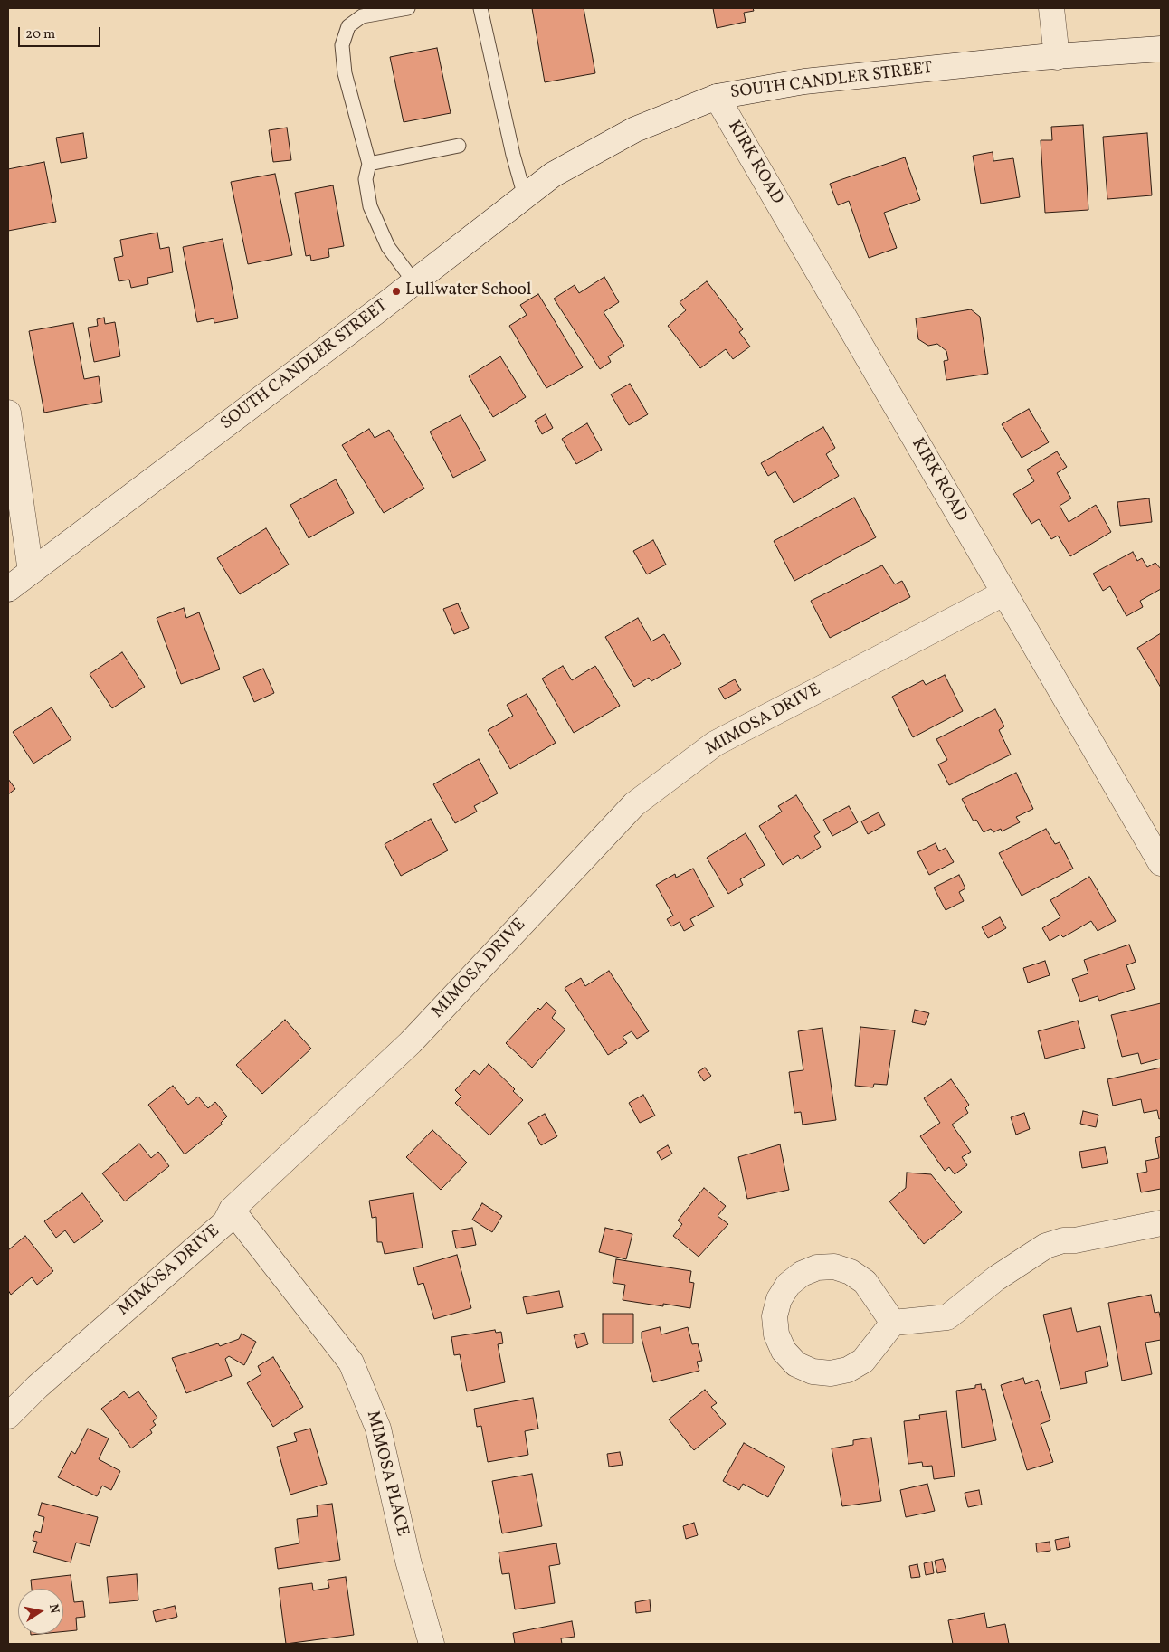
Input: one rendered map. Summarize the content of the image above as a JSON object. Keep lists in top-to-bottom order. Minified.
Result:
{"streets":{"street":["SOUTH CANDLER STREET","KIRK ROAD","MIMOSA DRIVE","MIMOSA PLACE"]},"crossings":[["SOUTH CANDLER STREET","KIRK ROAD"],["KIRK ROAD","MIMOSA DRIVE"],["MIMOSA DRIVE","MIMOSA PLACE"]],"places":["Lullwater School"],"scale_bar":"20 m","north":"right"}
